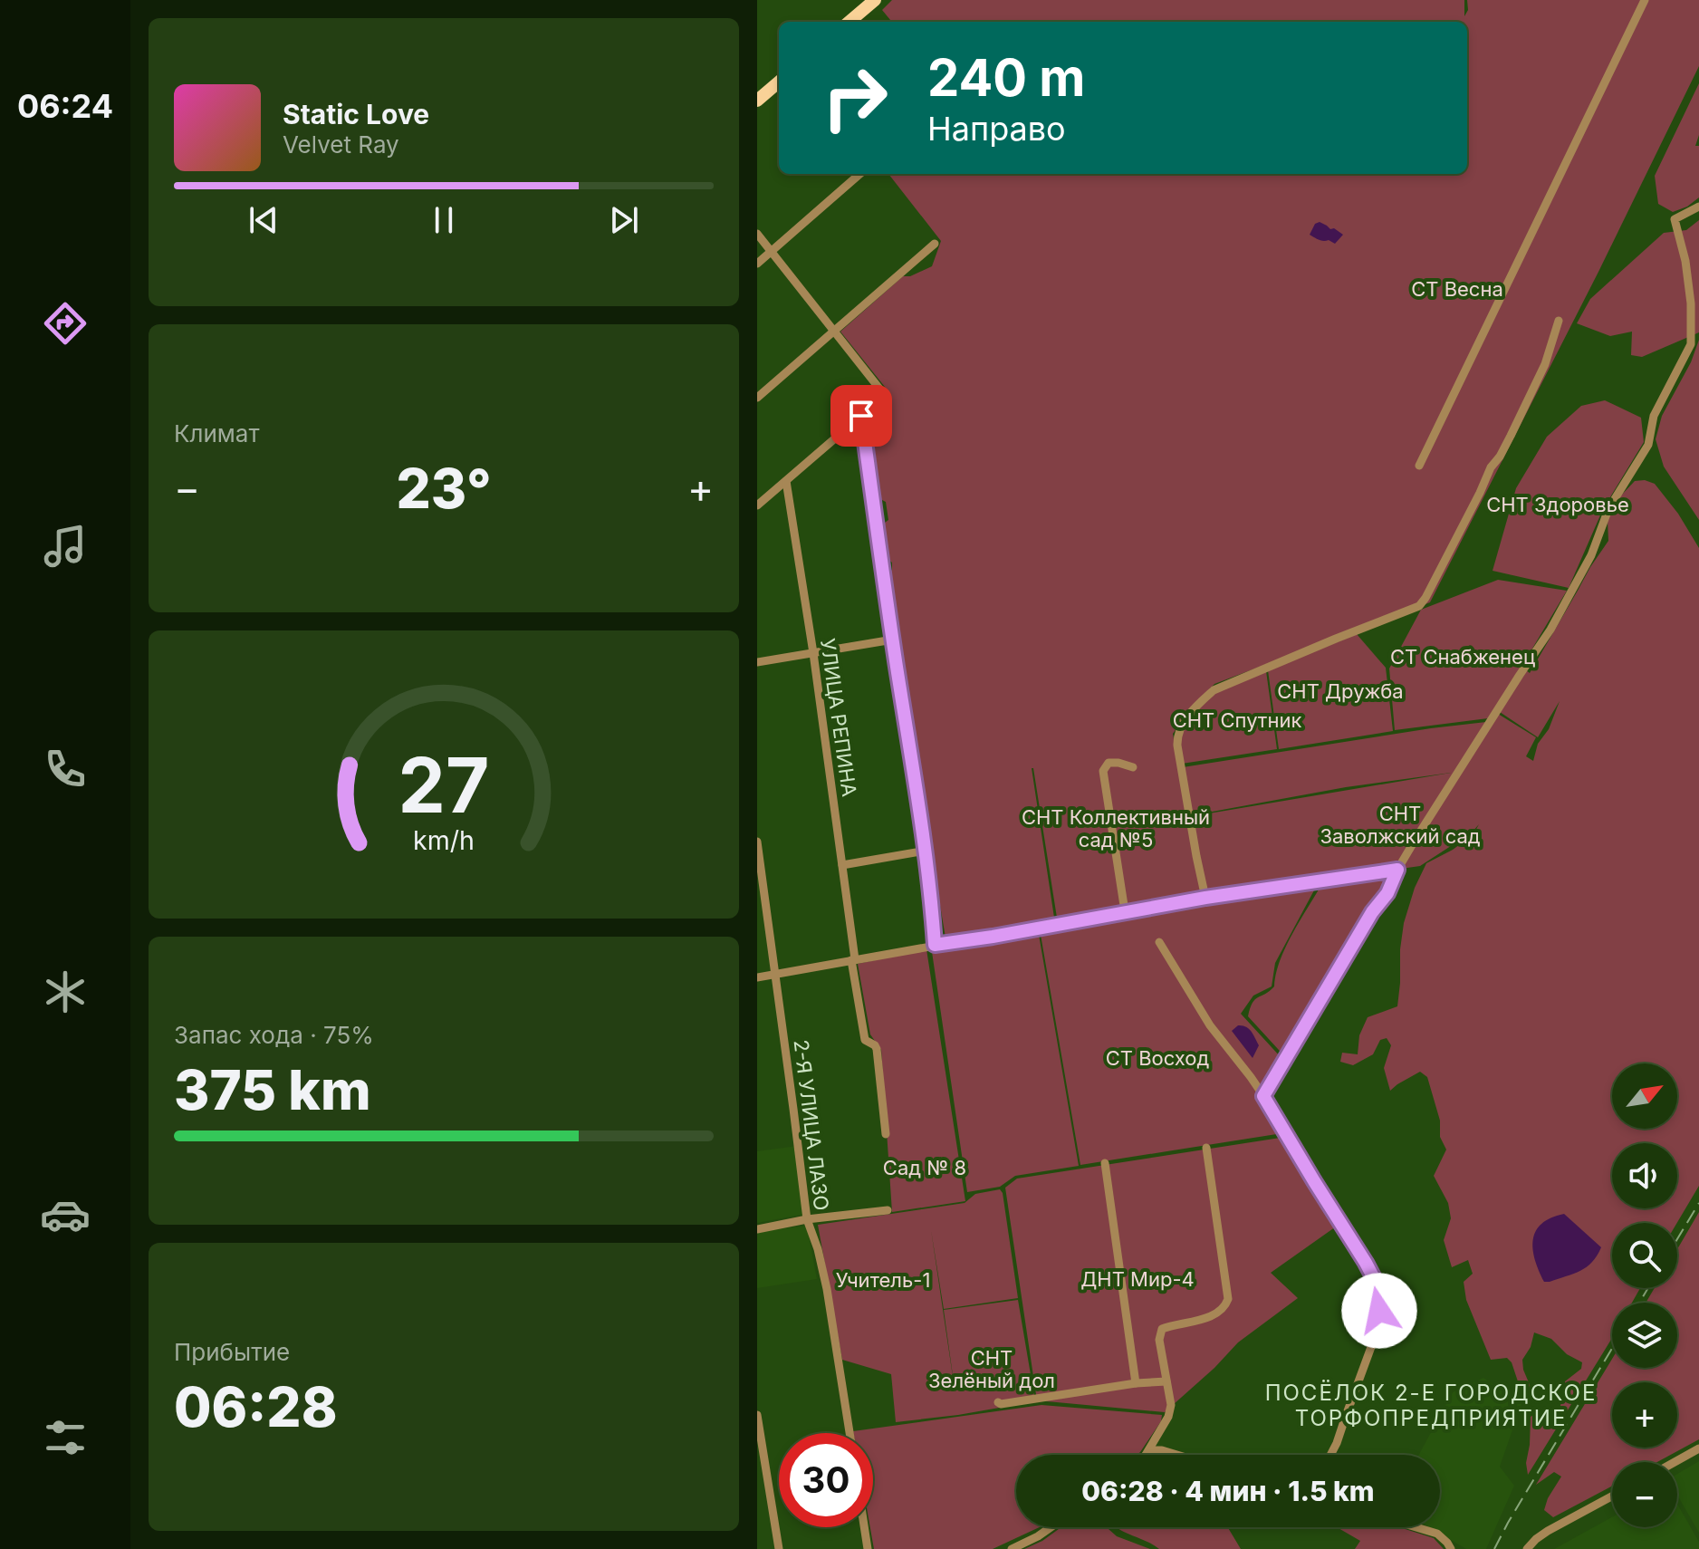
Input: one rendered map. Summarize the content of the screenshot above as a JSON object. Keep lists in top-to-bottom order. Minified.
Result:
{"streets":{"street":["УЛИЦА РЕПИНА","2-Я УЛИЦА ЛАЗО"]},"districts":["ПОСЁЛОК 2-Е ГОРОДСКОЕ ТОРФОПРЕДПРИЯТИЕ"],"parks":["СТ Весна","СНТ Здоровье","СТ Снабженец","СНТ Дружба","СНТ Спутник","СНТ Заволжский сад","СНТ Коллективный сад №5","СТ Восход","Сад № 8","ДНТ Мир-4","Учитель-1","СНТ Зелёный дол"],"north":"top right","page":{"tabs":"06:24","turn":["240 m","Направо"],"song":["Static Love","Velvet Ray"],"tile":["Климат",["Запас хода · 75%","375 km"],["Прибытие","06:28"]],"heat":["−","23°","+"],"map_buttons":["+","−"],"limit":"30","trip":"06:28 · 4 мин · 1.5 km","gauge":["27","km/h"]}}
